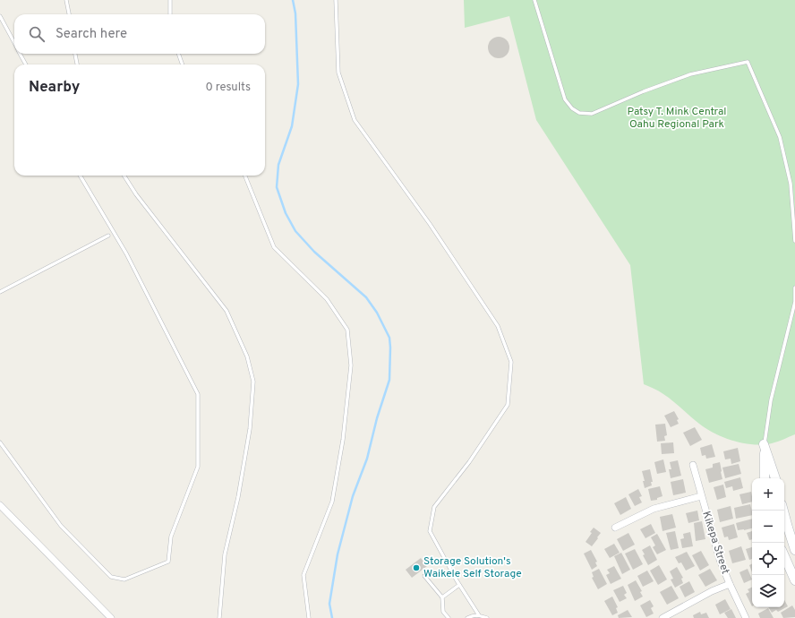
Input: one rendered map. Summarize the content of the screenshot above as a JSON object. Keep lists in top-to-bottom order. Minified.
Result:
{"streets":{"street":["Kikepa Street"]},"parks":["Patsy T. Mink Central Oahu Regional Park"],"places":["Storage Solution's Waikele Self Storage"],"page":{"search":"Search here","heading":["Nearby","0 results"],"map_buttons":["+","−"]}}
